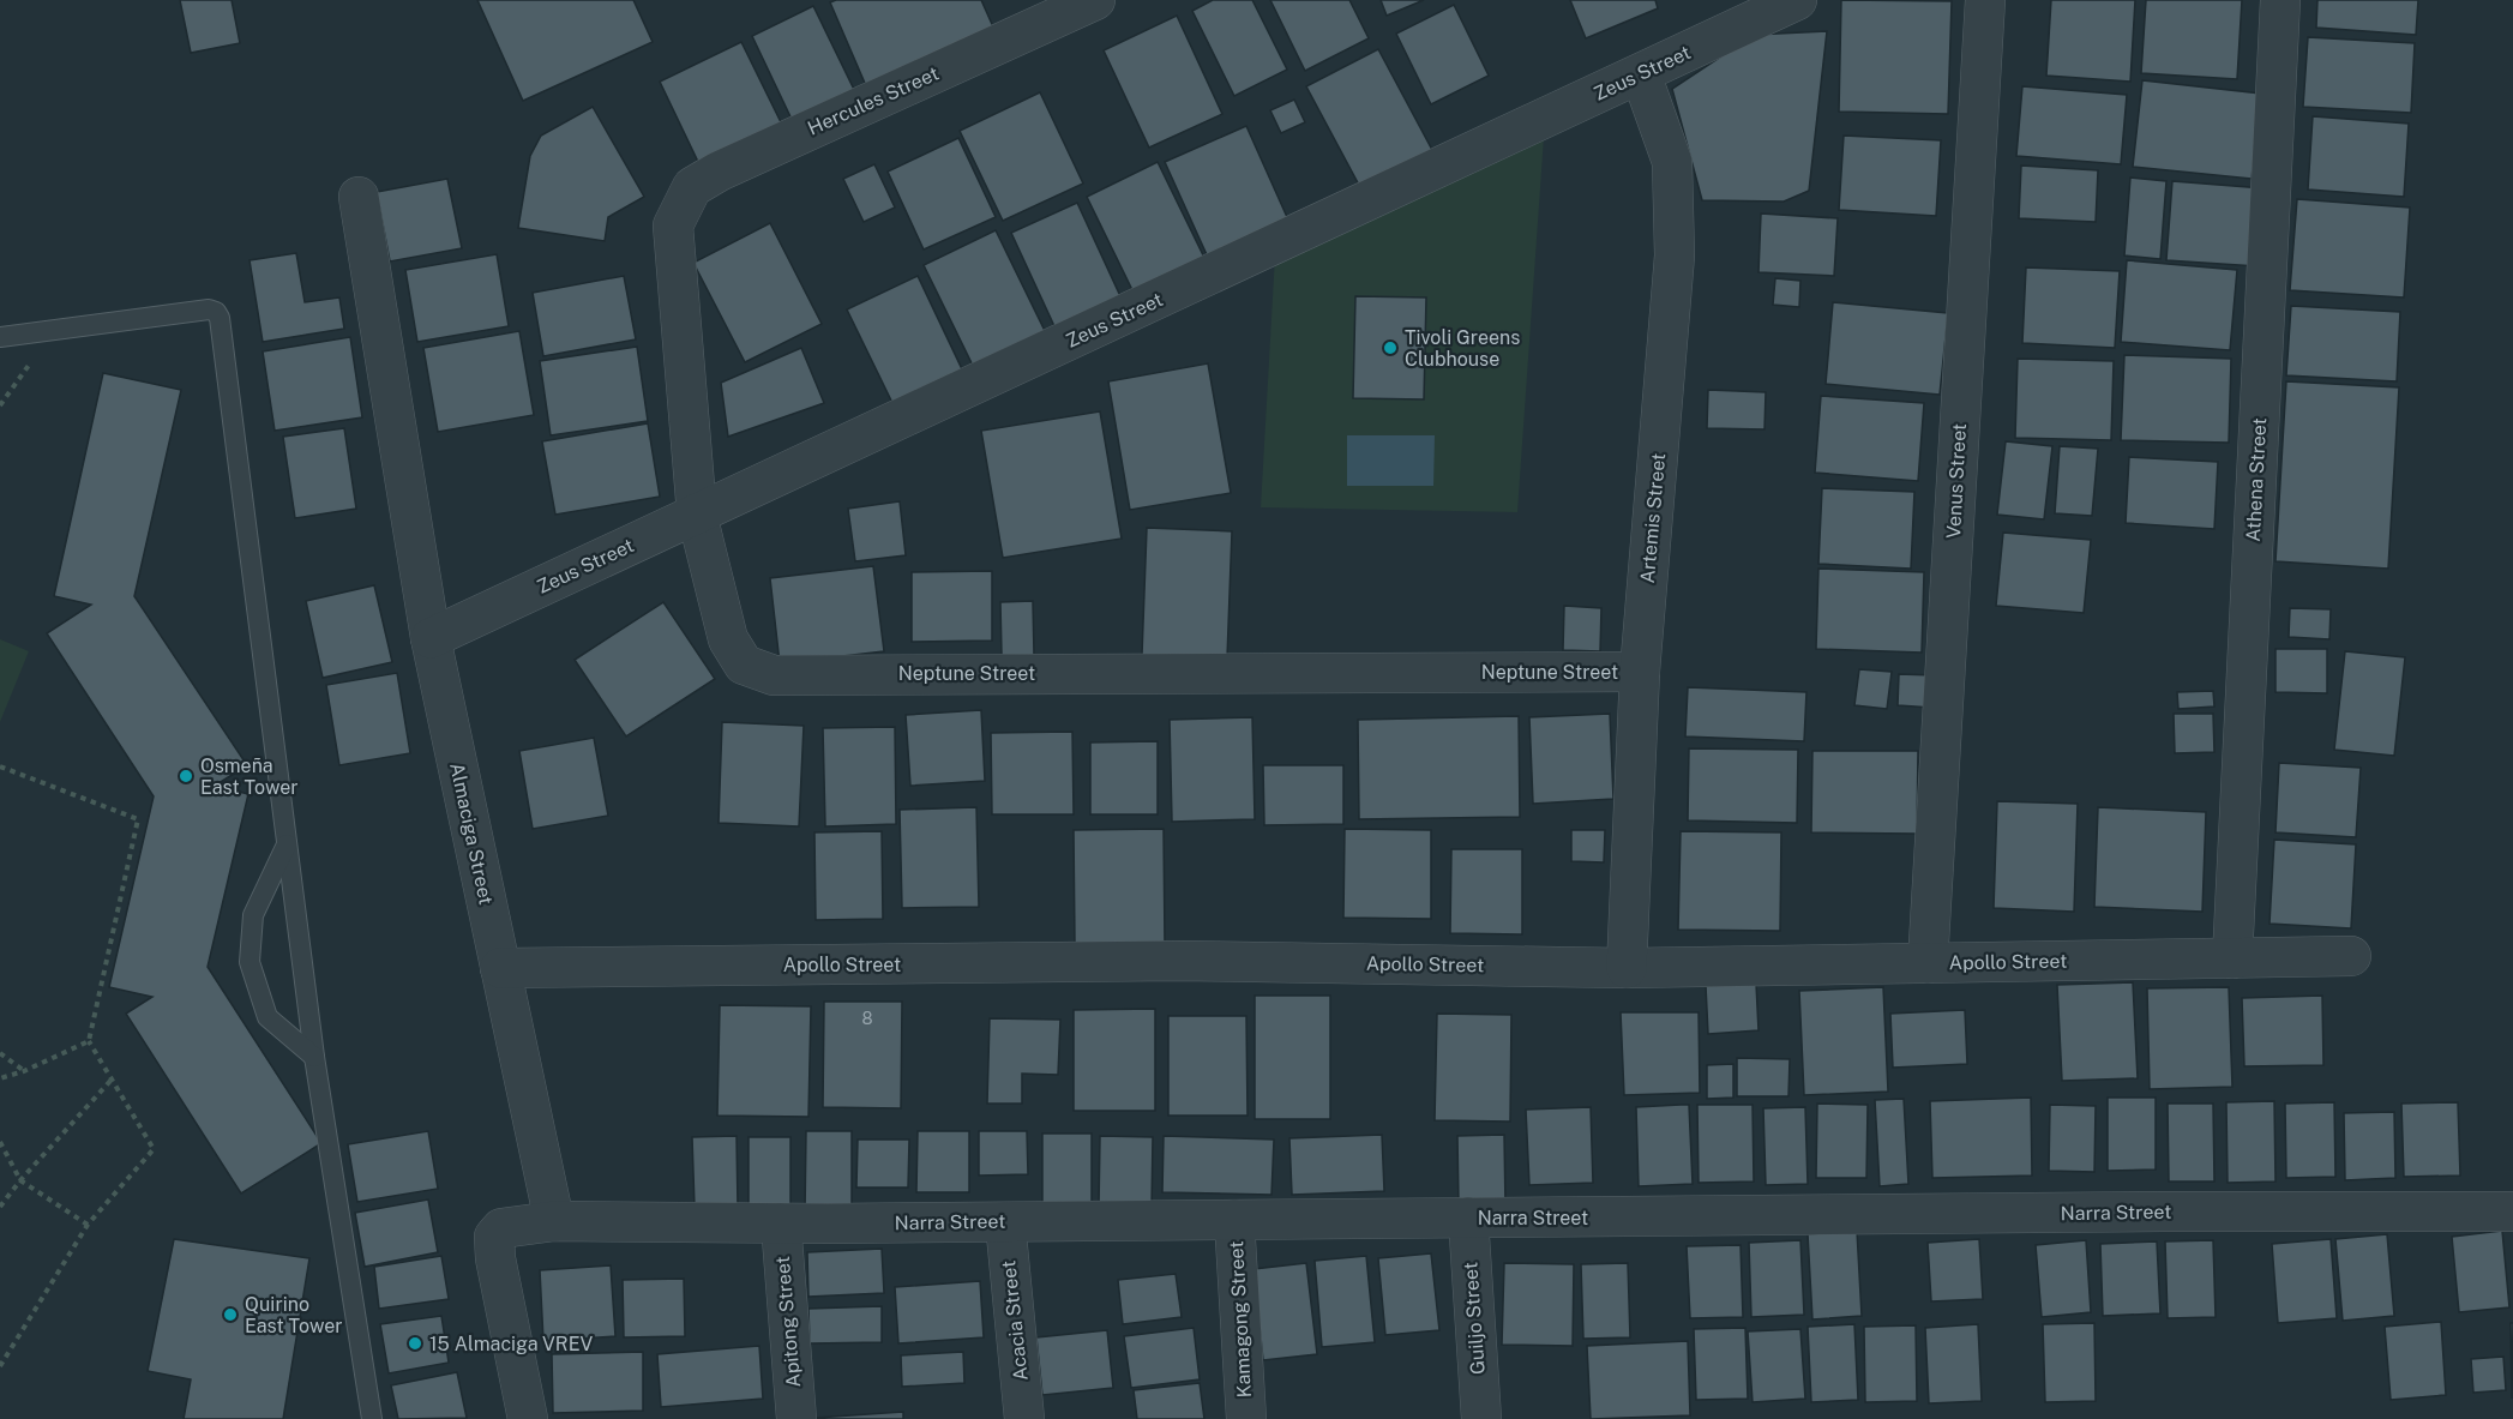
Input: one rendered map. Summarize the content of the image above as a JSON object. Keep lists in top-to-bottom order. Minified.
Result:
{"streets":{"street":["Zeus Street","Hercules Street","Athena Street","Venus Street","Artemis Street","Neptune Street","Almaciga Street","Apollo Street","Narra Street","Guiljo Street","Kamagong Street","Acacia Street","Apitong Street"]},"crossings":[["Zeus Street","Artemis Street"],["Zeus Street","Neptune Street"],["Zeus Street","Almaciga Street"],["Hercules Street","Neptune Street"],["Athena Street","Apollo Street"],["Venus Street","Apollo Street"],["Artemis Street","Neptune Street"],["Artemis Street","Apollo Street"],["Almaciga Street","Apollo Street"],["Almaciga Street","Narra Street"],["Narra Street","Guiljo Street"],["Narra Street","Kamagong Street"],["Narra Street","Acacia Street"],["Narra Street","Apitong Street"]],"places":["Tivoli Greens Clubhouse","Osmeña East Tower","Quirino East Tower","15 Almaciga VREV"],"house_numbers":["8"]}
